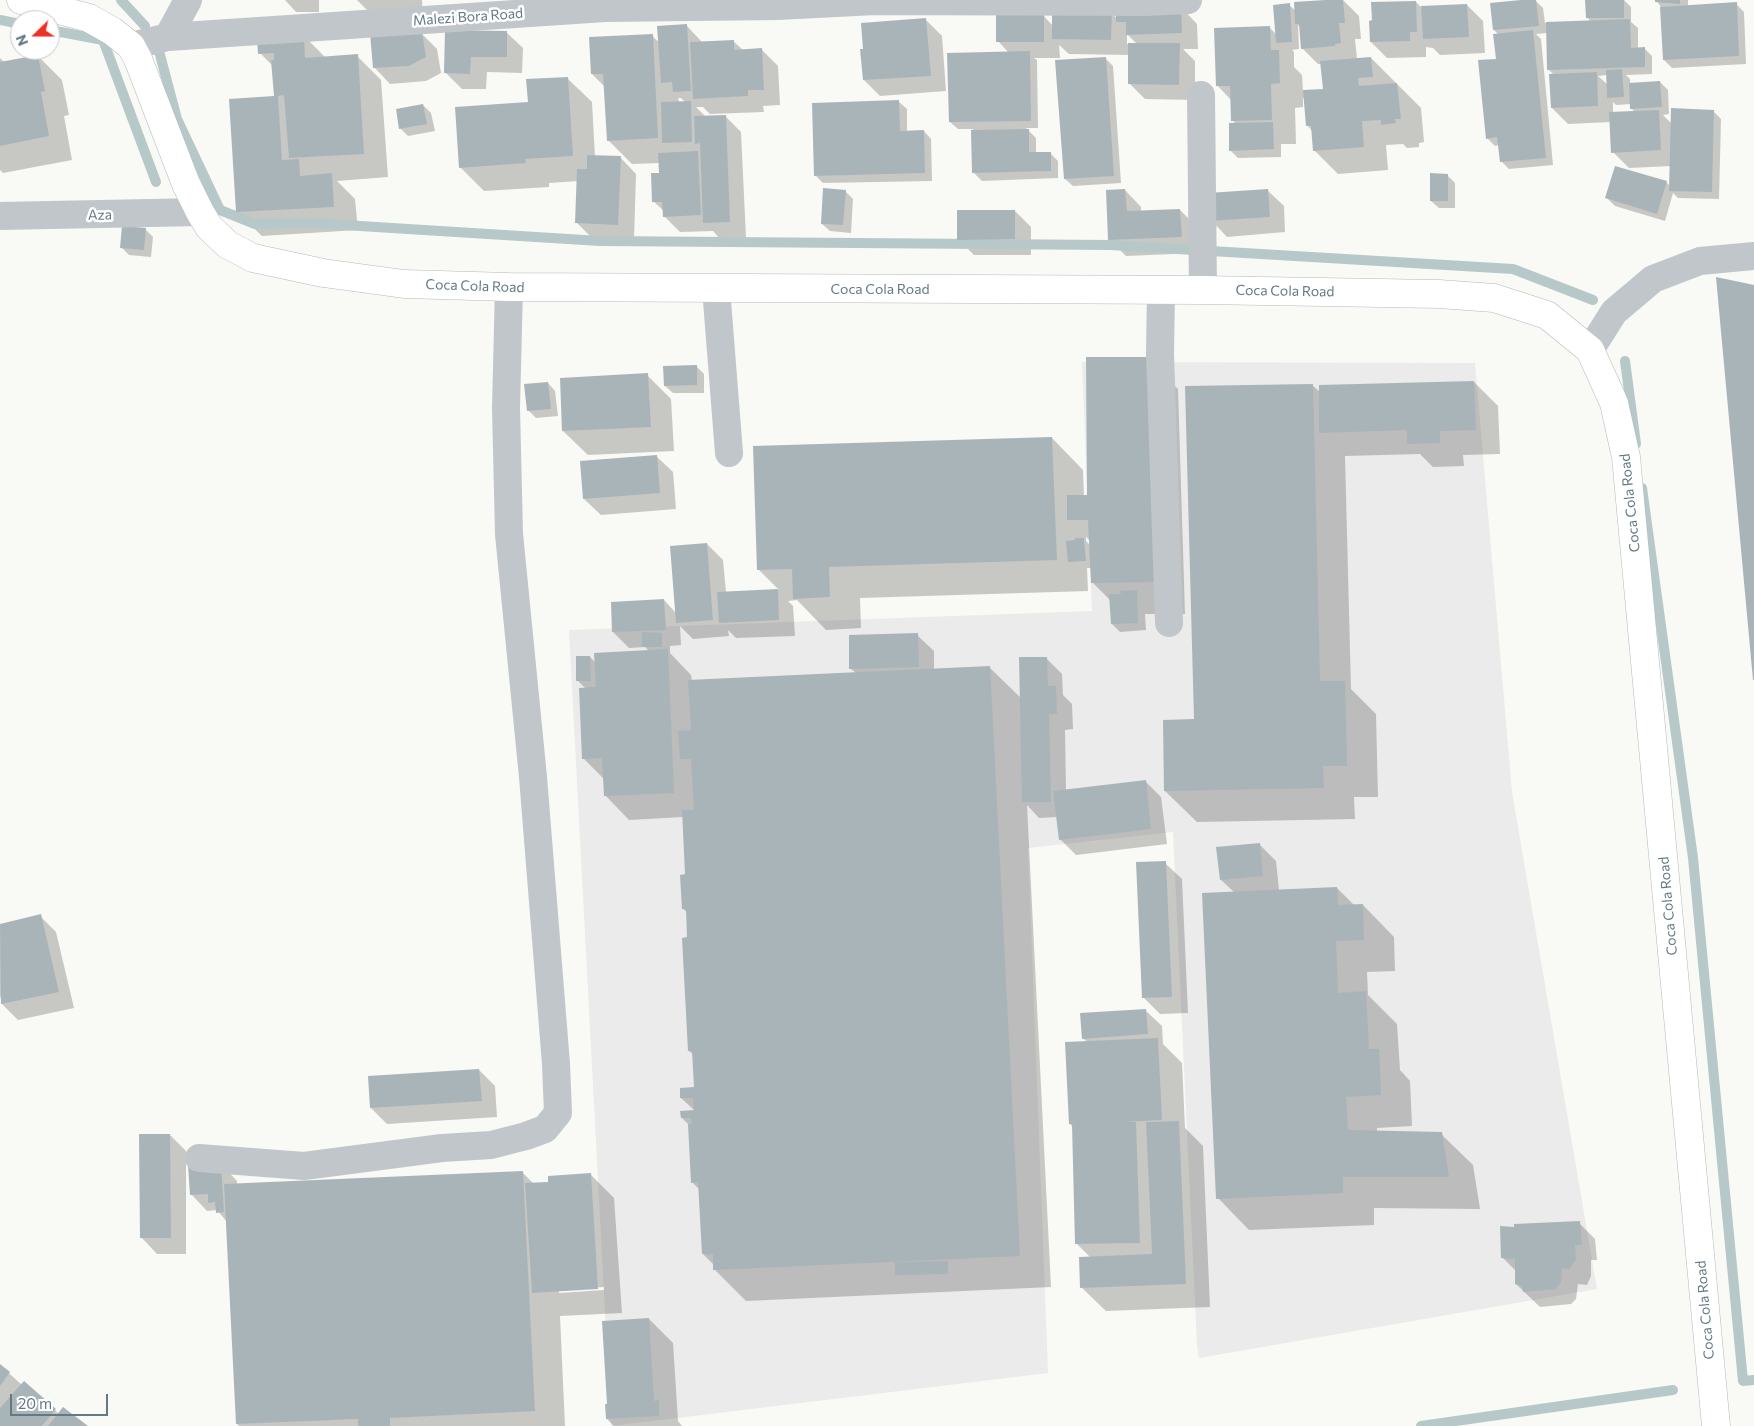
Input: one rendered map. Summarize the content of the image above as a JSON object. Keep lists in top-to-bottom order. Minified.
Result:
{"streets":{"main road":["Coca Cola Road"],"street":["Malezi Bora Road","Aza"]},"crossings":[["Malezi Bora Road","Coca Cola Road"],["Aza","Coca Cola Road"]],"scale_bar":"20 m","north":"left"}
